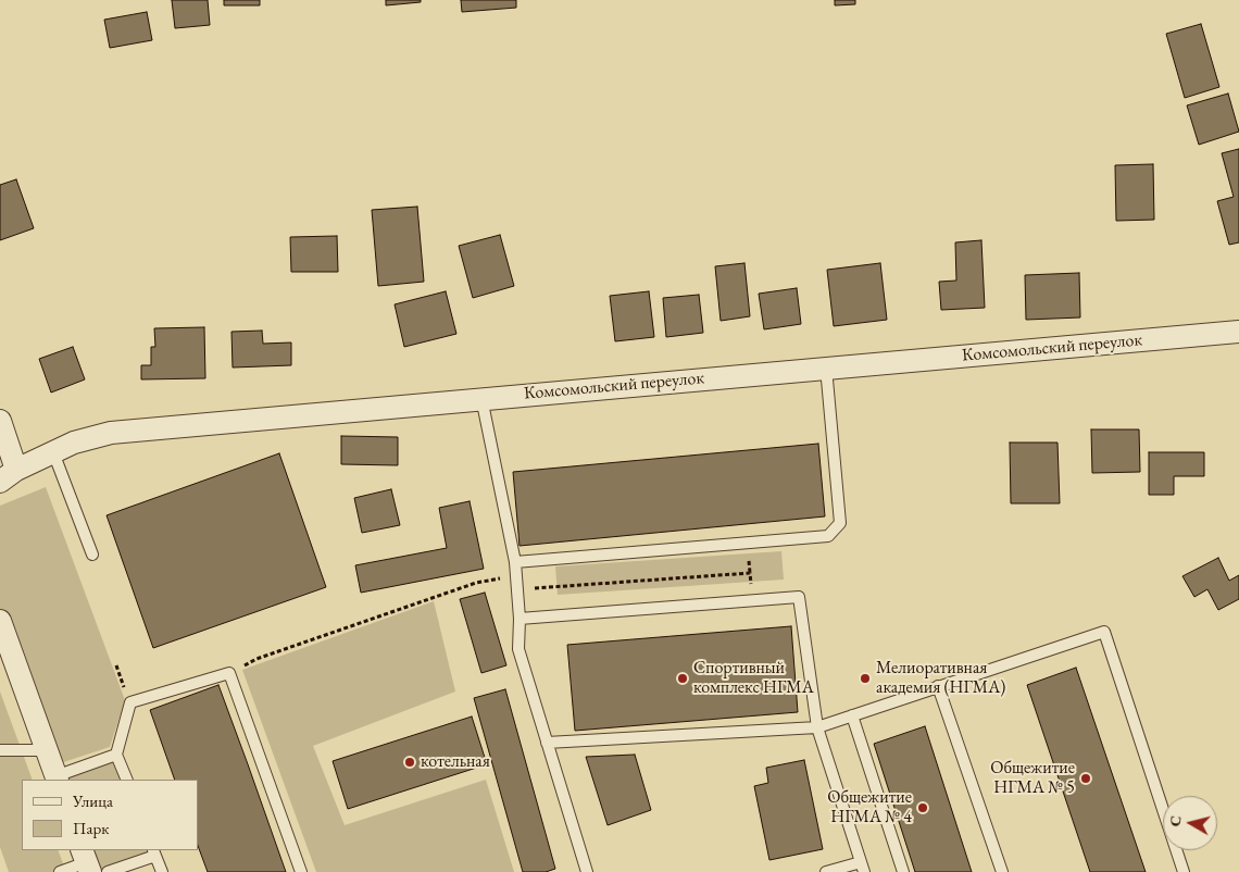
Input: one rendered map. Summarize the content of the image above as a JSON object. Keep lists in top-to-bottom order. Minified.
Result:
{"streets":{"street":["Комсомольский переулок"]},"places":["Спортивный комплекс НГМА","Мелиоративная академия (НГМА)","котельная","Общежитие НГМА № 5","Общежитие НГМА № 4"],"legend":["Улица","Парк"],"north":"left"}
